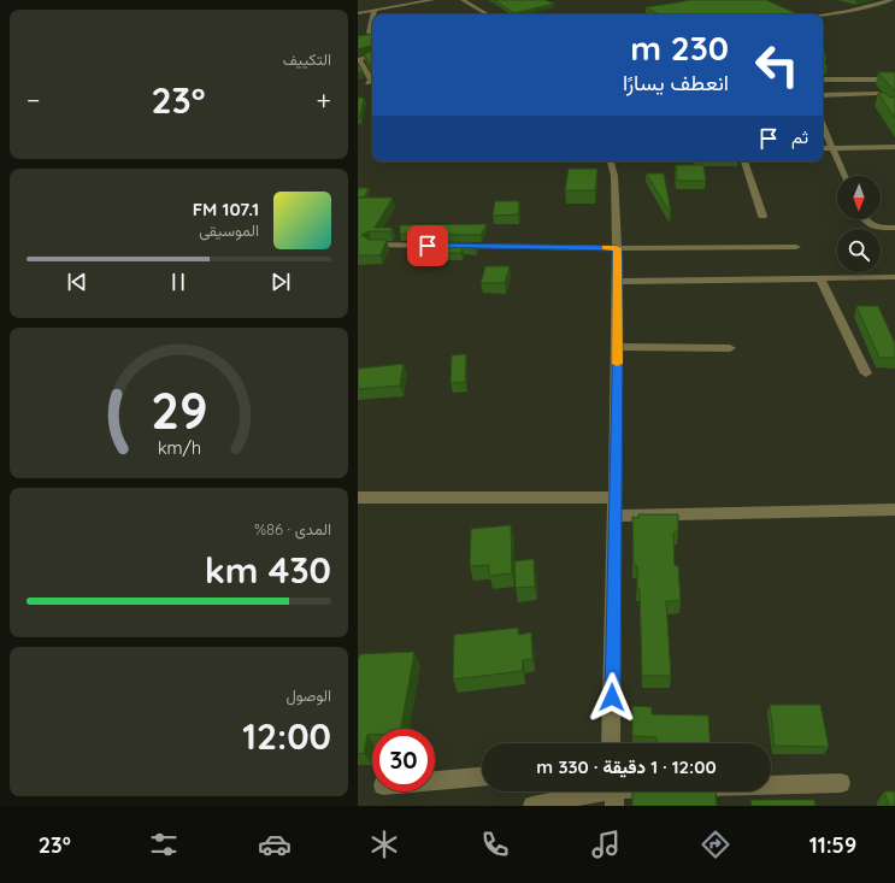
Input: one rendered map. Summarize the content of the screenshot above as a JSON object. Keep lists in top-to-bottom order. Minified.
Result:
{"north":"bottom","page":{"tile":["التكييف",["المدى · 86%","430 km"],["الوصول","12:00"]],"turn":["230 m","انعطف يسارًا"],"heat":["−","23°","+"],"then":"ثم","song":["107.1 FM","الموسيقى"],"limit":"30","trip":"12:00 · 1 دقيقة · 330 m","tabs":["11:59","23°"],"gauge":["29","km/h"]}}
